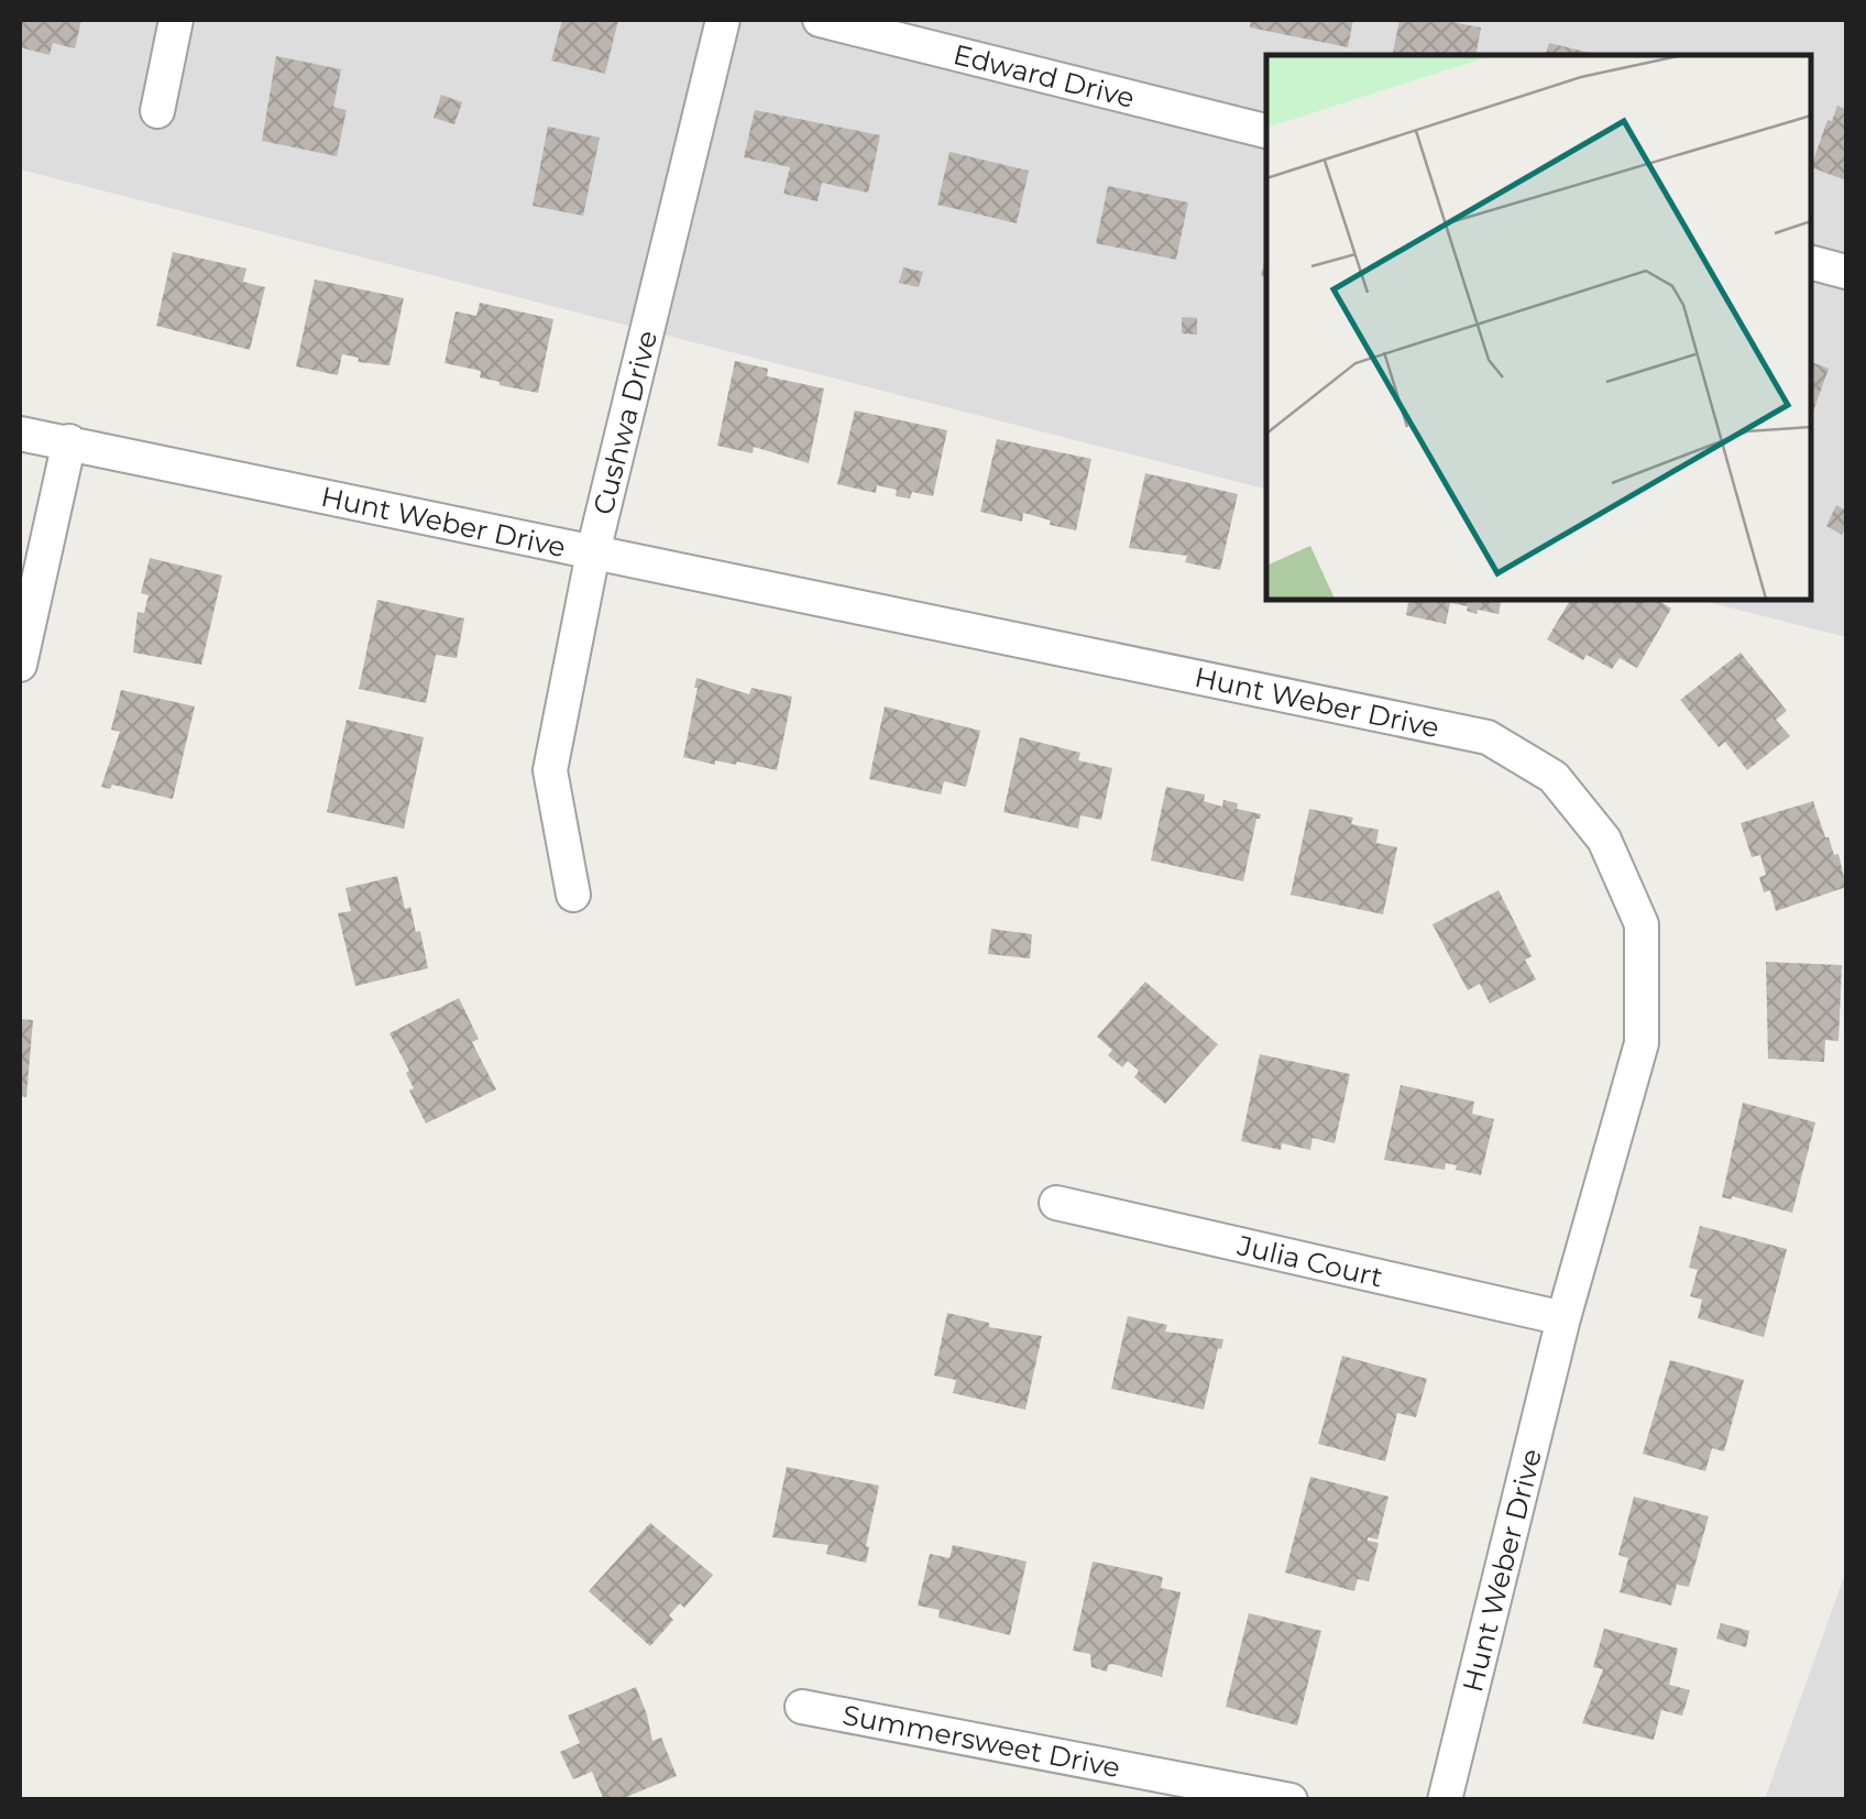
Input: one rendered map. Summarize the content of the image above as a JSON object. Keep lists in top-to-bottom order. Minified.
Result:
{"streets":{"street":["Edward Drive","Cushwa Drive","Hunt Weber Drive","Julia Court","Summersweet Drive"]},"crossings":[["Cushwa Drive","Hunt Weber Drive"],["Hunt Weber Drive","Julia Court"]]}
